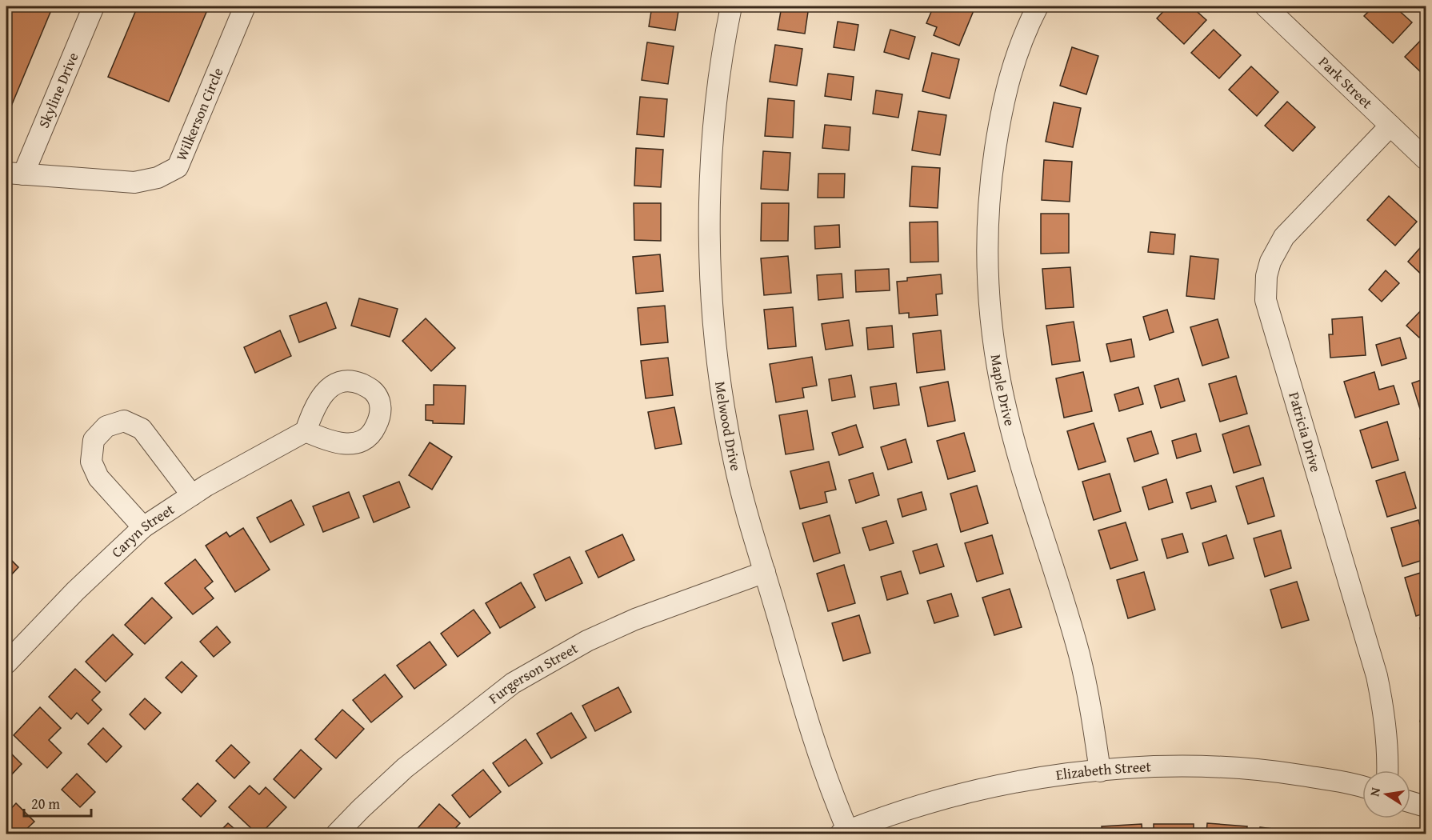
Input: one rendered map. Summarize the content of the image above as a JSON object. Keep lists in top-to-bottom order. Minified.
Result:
{"streets":{"street":["Park Street","Skyline Drive","Wilkerson Circle","Maple Drive","Melwood Drive","Patricia Drive","Caryn Street","Furgerson Street","Elizabeth Street"]},"crossings":[["Park Street","Patricia Drive"],["Skyline Drive","Wilkerson Circle"],["Maple Drive","Elizabeth Street"],["Melwood Drive","Furgerson Street"],["Melwood Drive","Elizabeth Street"]],"scale_bar":"20 m","north":"left"}
